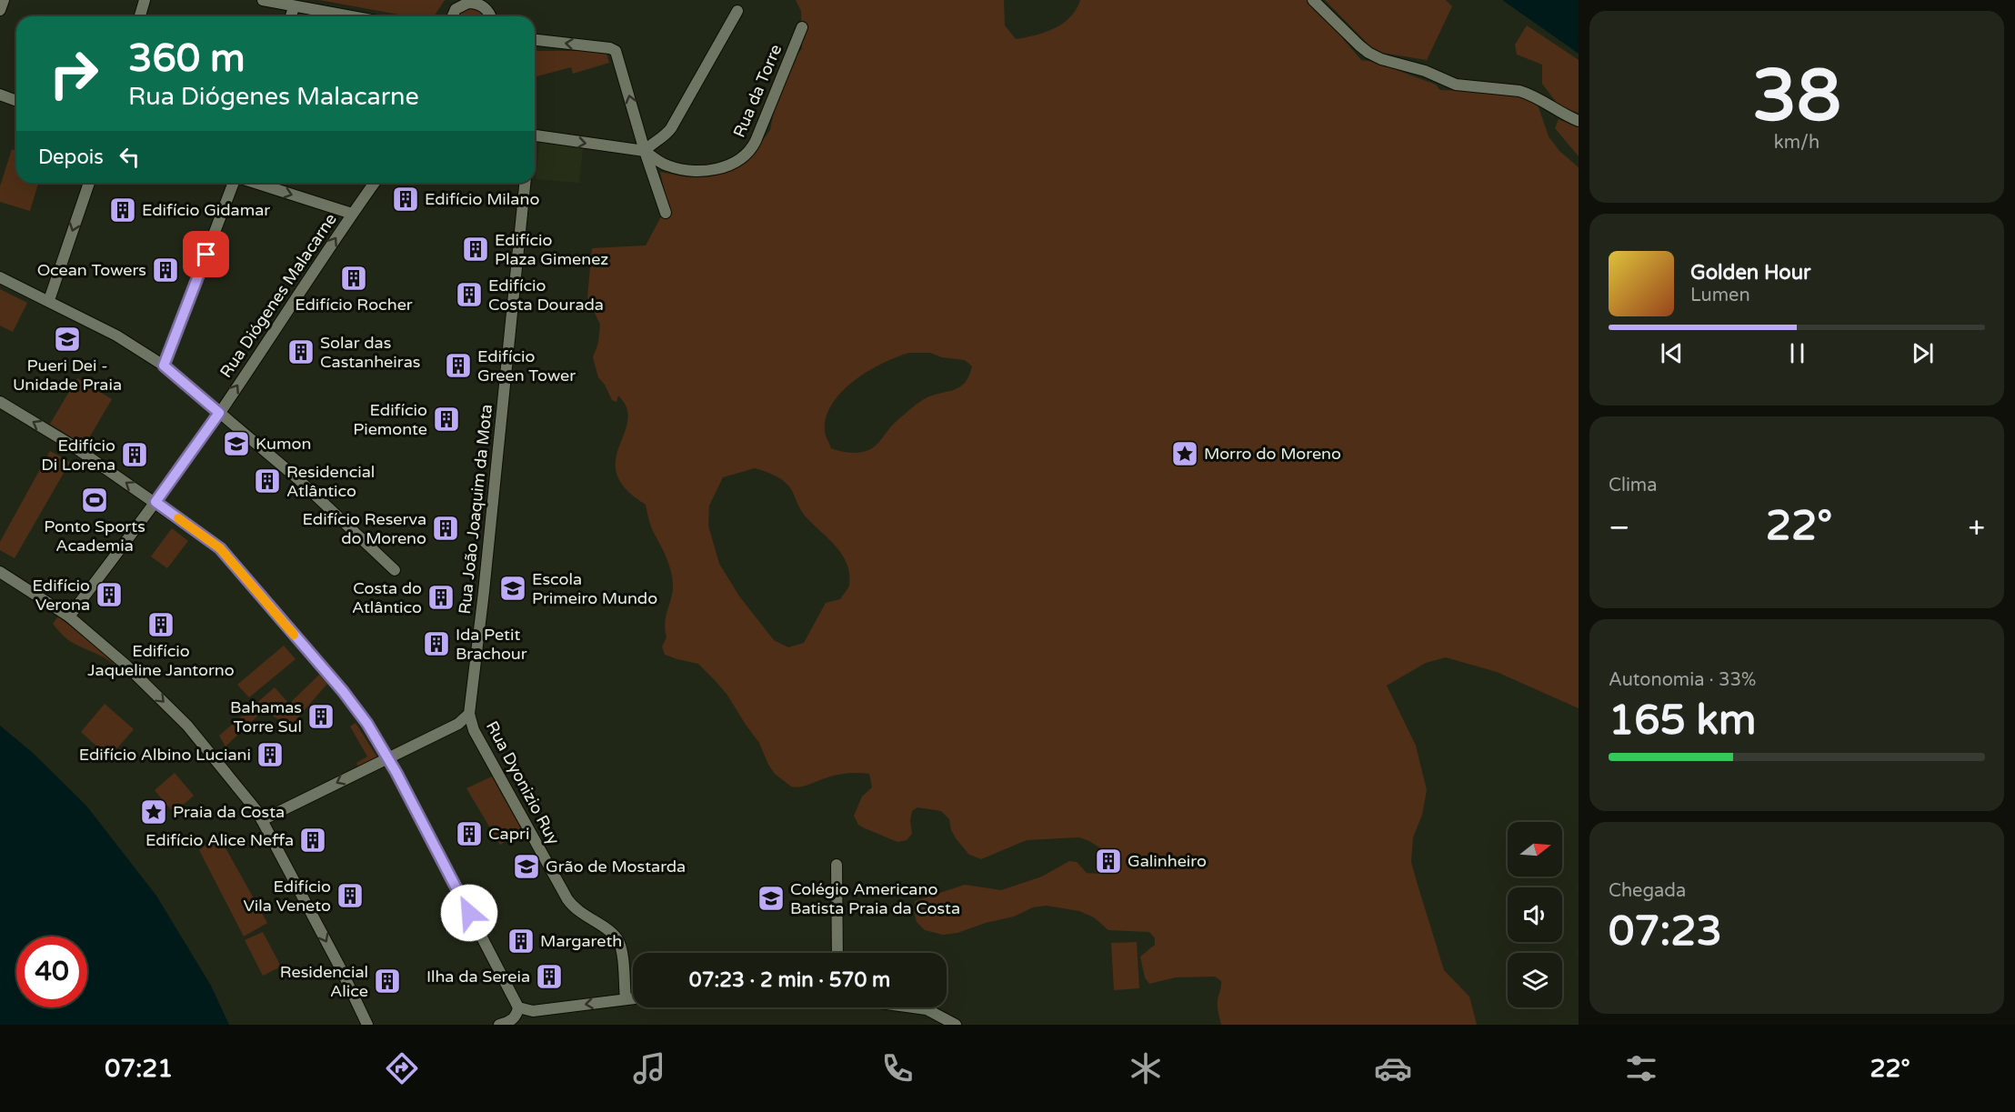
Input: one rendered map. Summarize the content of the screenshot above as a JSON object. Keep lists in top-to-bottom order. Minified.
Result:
{"streets":{"street":["Rua da Torre","Rua Diógenes Malacarne","Rua João Joaquim da Mota","Rua Dyonizio Ruy"]},"crossings":[["Rua João Joaquim da Mota","Rua Dyonizio Ruy"]],"places":{"building":["Edifício Milano","Edifício Gidamar","Edifício Plaza Gimenez","Ocean Towers","Edifício Rocher","Edifício Costa Dourada","Solar das Castanheiras","Edifício Green Tower","Edifício Piemonte","Edifício Di Lorena","Residencial Atlântico","Edifício Reserva do Moreno","Edifício Verona","Costa do Atlântico","Edifício Jaqueline Jantorno","Ida Petit Brachour","Bahamas Torre Sul","Edifício Albino Luciani","Capri","Edifício Alice Neffa","Galinheiro","Edifício Vila Veneto","Margareth","Ilha da Sereia","Residencial Alice"],"school or university":["Pueri Dei - Unidade Praia","Kumon","Escola Primeiro Mundo","Grão de Mostarda","Colégio Americano Batista Praia da Costa"],"place":["Morro do Moreno","Praia da Costa"],"sports":["Ponto Sports Academia"]},"north":"right","page":{"tile":[["38","km/h"],"Clima",["Autonomia · 33%","165 km"],["Chegada","07:23"]],"turn":["360 m","Rua Diógenes Malacarne"],"then":"Depois","song":["Golden Hour","Lumen"],"heat":["−","22°","+"],"limit":"40","trip":"07:23 · 2 min · 570 m","tabs":["07:21","22°"]}}
